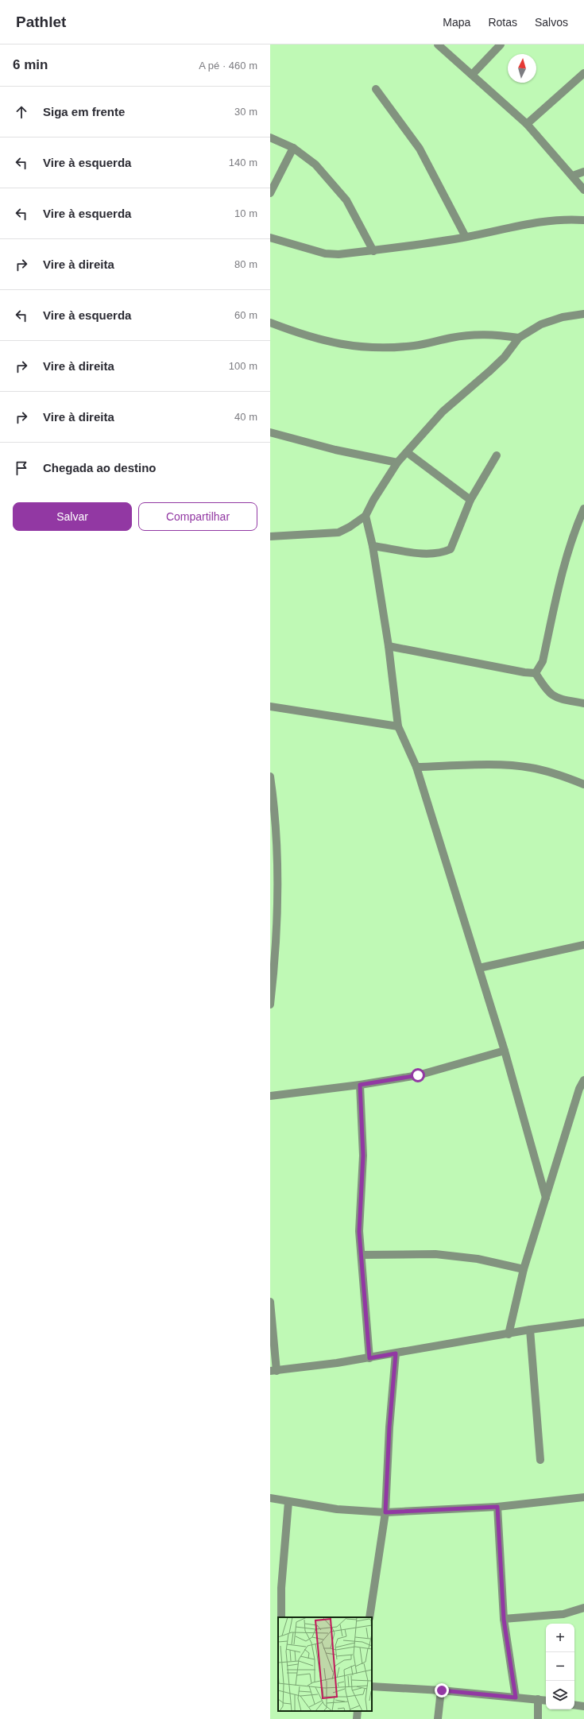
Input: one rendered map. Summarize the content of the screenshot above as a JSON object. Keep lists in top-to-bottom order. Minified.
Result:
{"north":"top","page":{"header":"Pathlet","nav":["Mapa","Rotas","Salvos"],"heading":["6 min","A pé · 460 m"],"list":[["Siga em frente","30 m"],["Vire à esquerda","140 m"],["Vire à esquerda","10 m"],["Vire à direita","80 m"],["Vire à esquerda","60 m"],["Vire à direita","100 m"],["Vire à direita","40 m"],"Chegada ao destino"],"buttons":["Salvar","Compartilhar"],"map_buttons":["+","−"]}}
